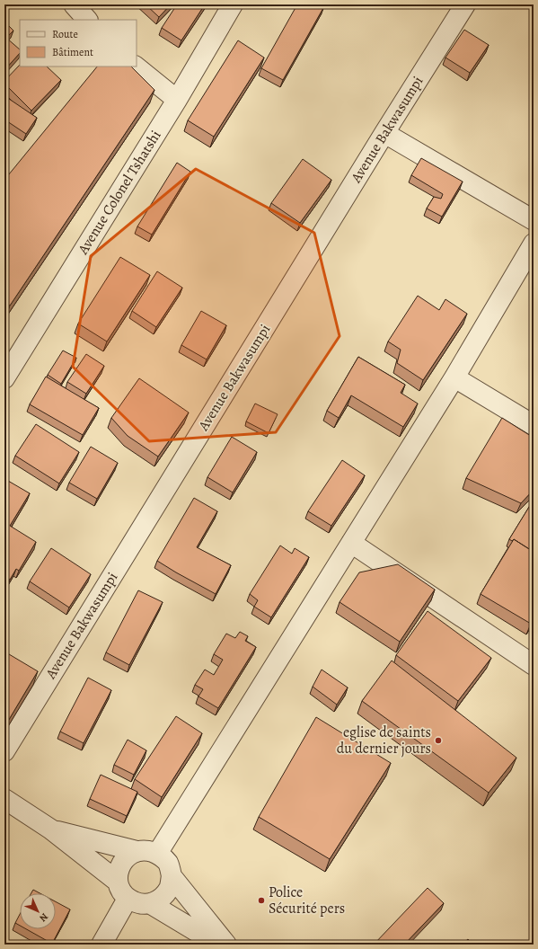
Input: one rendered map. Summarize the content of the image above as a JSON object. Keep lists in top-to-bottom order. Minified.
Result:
{"streets":{"street":["Avenue Bakwasumpi","Avenue Colonel Tshatshi"]},"places":["eglise de saints du dernier jours","Police Sécurité pers"],"legend":["Route","Bâtiment"],"north":"bottom right"}
